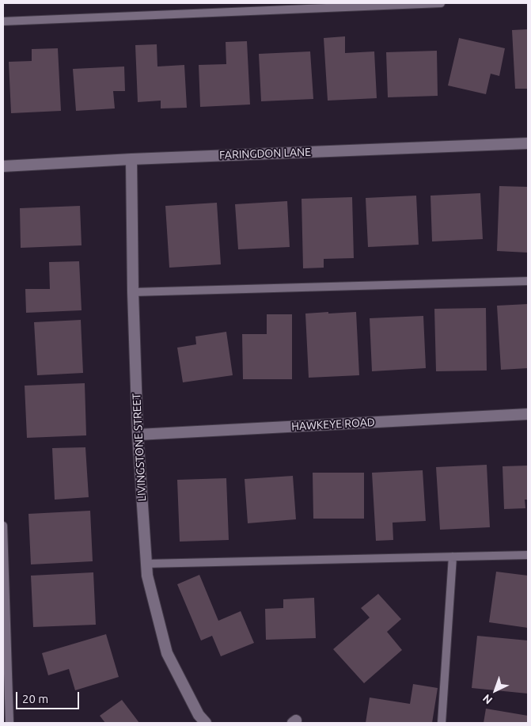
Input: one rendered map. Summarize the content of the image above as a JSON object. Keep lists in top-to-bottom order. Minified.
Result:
{"streets":{"street":["FARINGDON LANE","HAWKEYE ROAD","LIVINGSTONE STREET"]},"crossings":[["FARINGDON LANE","LIVINGSTONE STREET"],["HAWKEYE ROAD","LIVINGSTONE STREET"]],"scale_bar":"20 m","north":"bottom left"}
